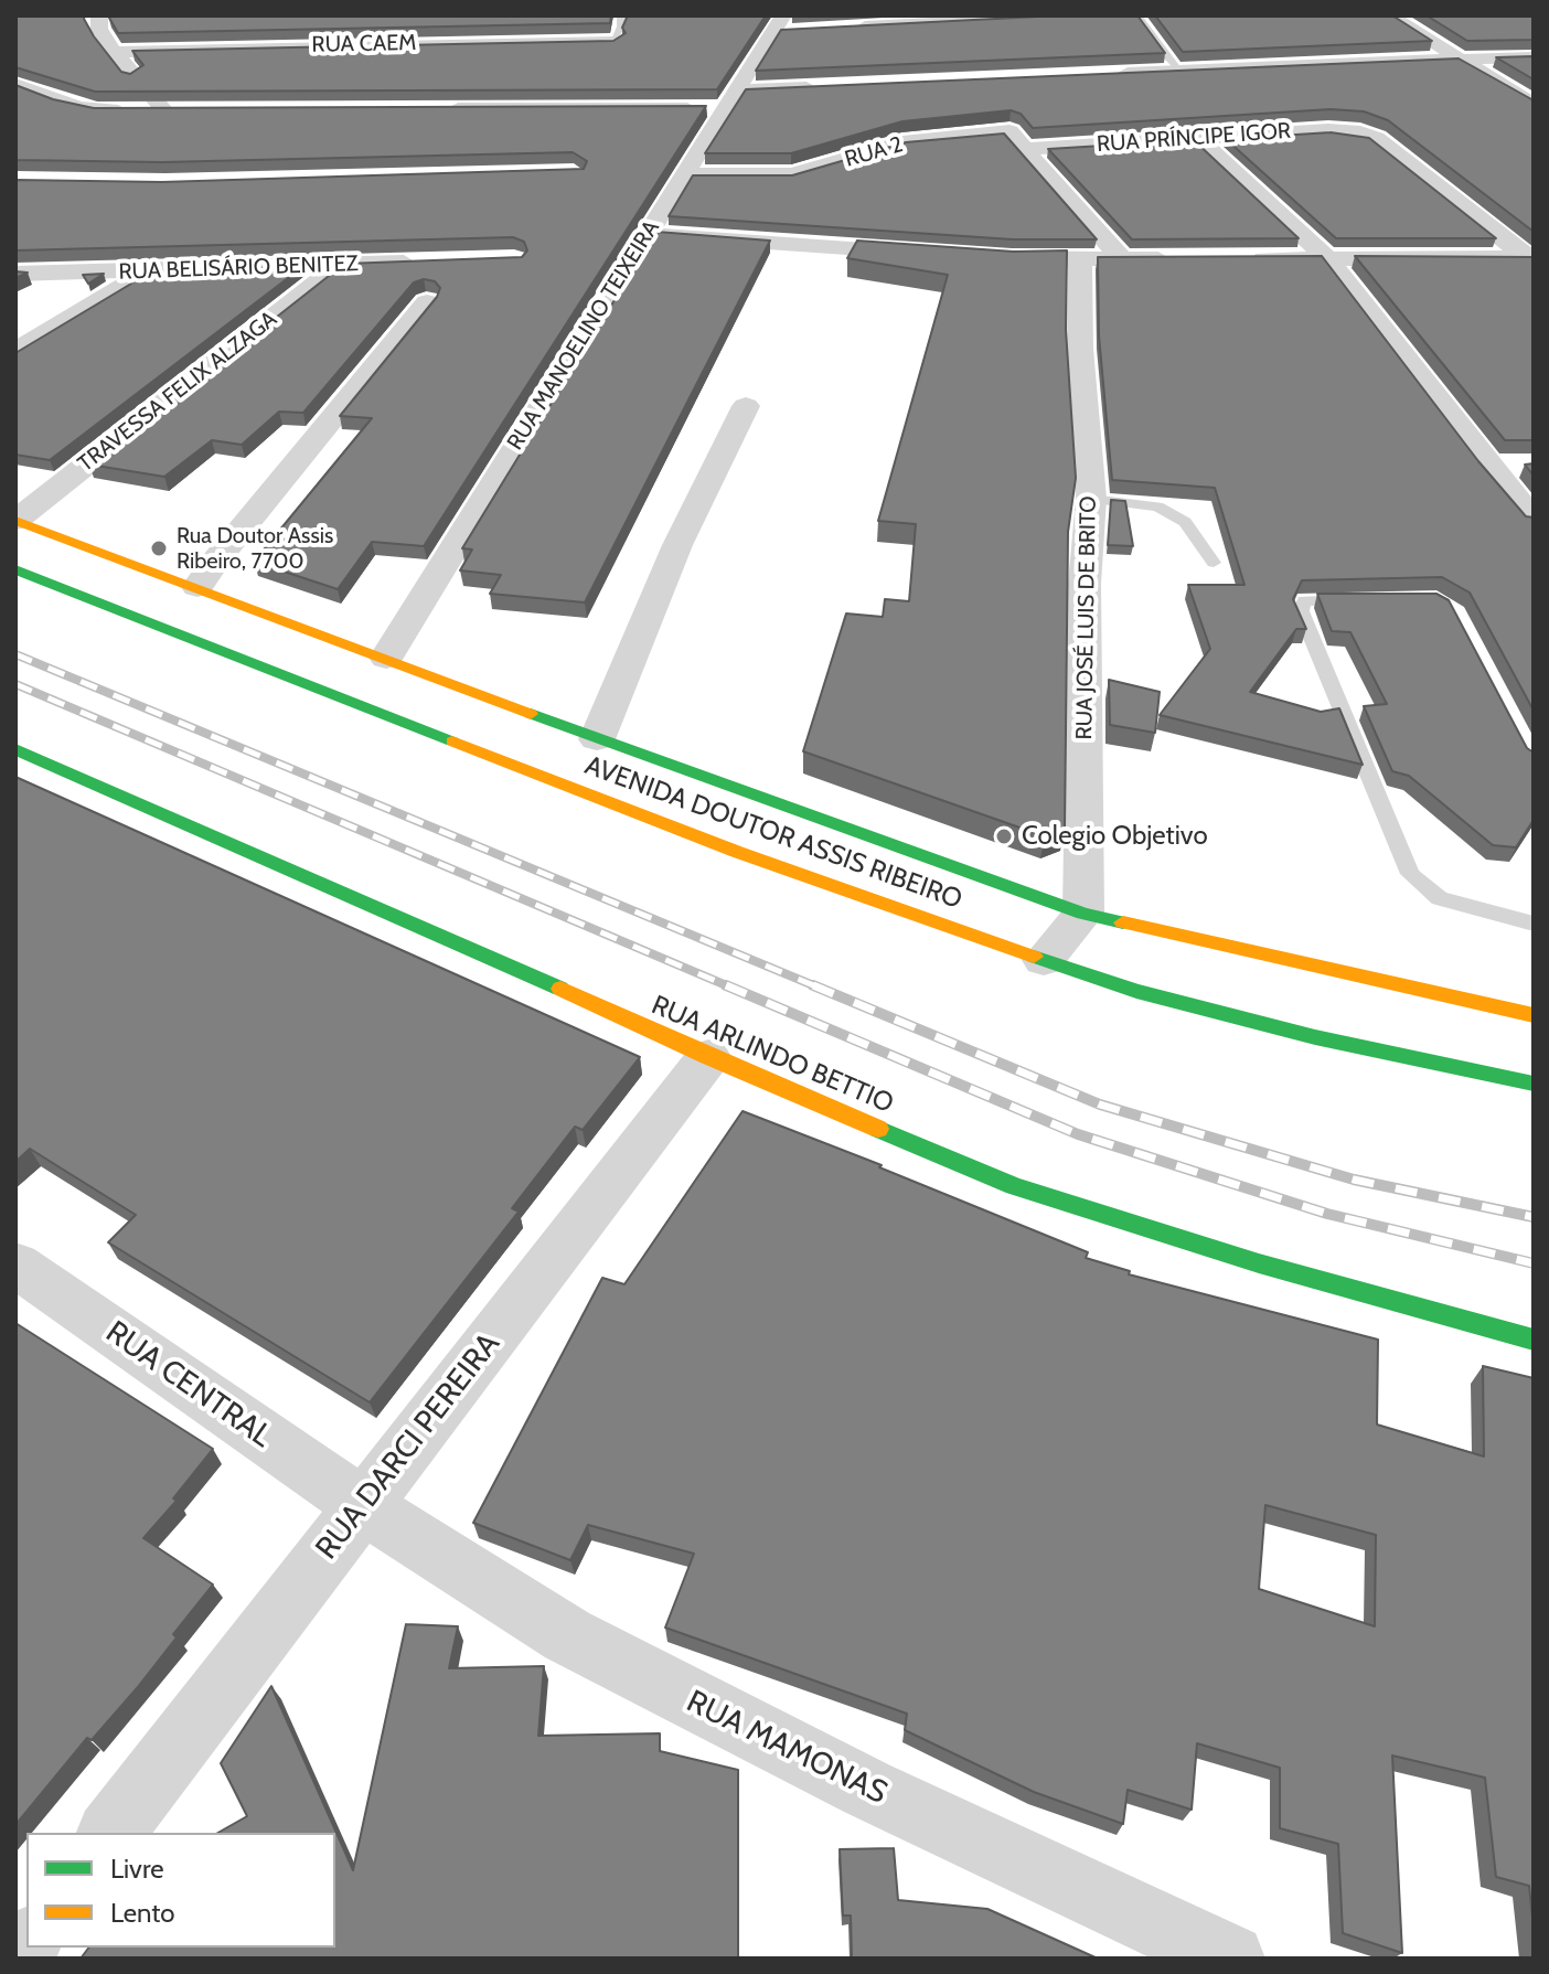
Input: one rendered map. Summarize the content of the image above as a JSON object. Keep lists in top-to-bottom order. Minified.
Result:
{"streets":{"main road":["AVENIDA DOUTOR ASSIS RIBEIRO","RUA ARLINDO BETTIO"],"street":["RUA CAEM","RUA PRÍNCIPE IGOR","RUA 2","RUA BELISÁRIO BENITEZ","RUA MANOELINO TEIXEIRA","TRAVESSA FELIX ALZAGA","RUA JOSÉ LUIS DE BRITO","RUA CENTRAL","RUA DARCI PEREIRA","RUA MAMONAS"]},"crossings":[["RUA 2","RUA MANOELINO TEIXEIRA"],["RUA BELISÁRIO BENITEZ","TRAVESSA FELIX ALZAGA"],["RUA MANOELINO TEIXEIRA","AVENIDA DOUTOR ASSIS RIBEIRO"],["TRAVESSA FELIX ALZAGA","AVENIDA DOUTOR ASSIS RIBEIRO"],["RUA JOSÉ LUIS DE BRITO","AVENIDA DOUTOR ASSIS RIBEIRO"],["RUA ARLINDO BETTIO","RUA DARCI PEREIRA"],["RUA CENTRAL","RUA DARCI PEREIRA"],["RUA CENTRAL","RUA MAMONAS"],["RUA DARCI PEREIRA","RUA MAMONAS"]],"places":["Rua Doutor Assis Ribeiro, 7700","Colegio Objetivo"],"legend":["Livre","Lento"]}
